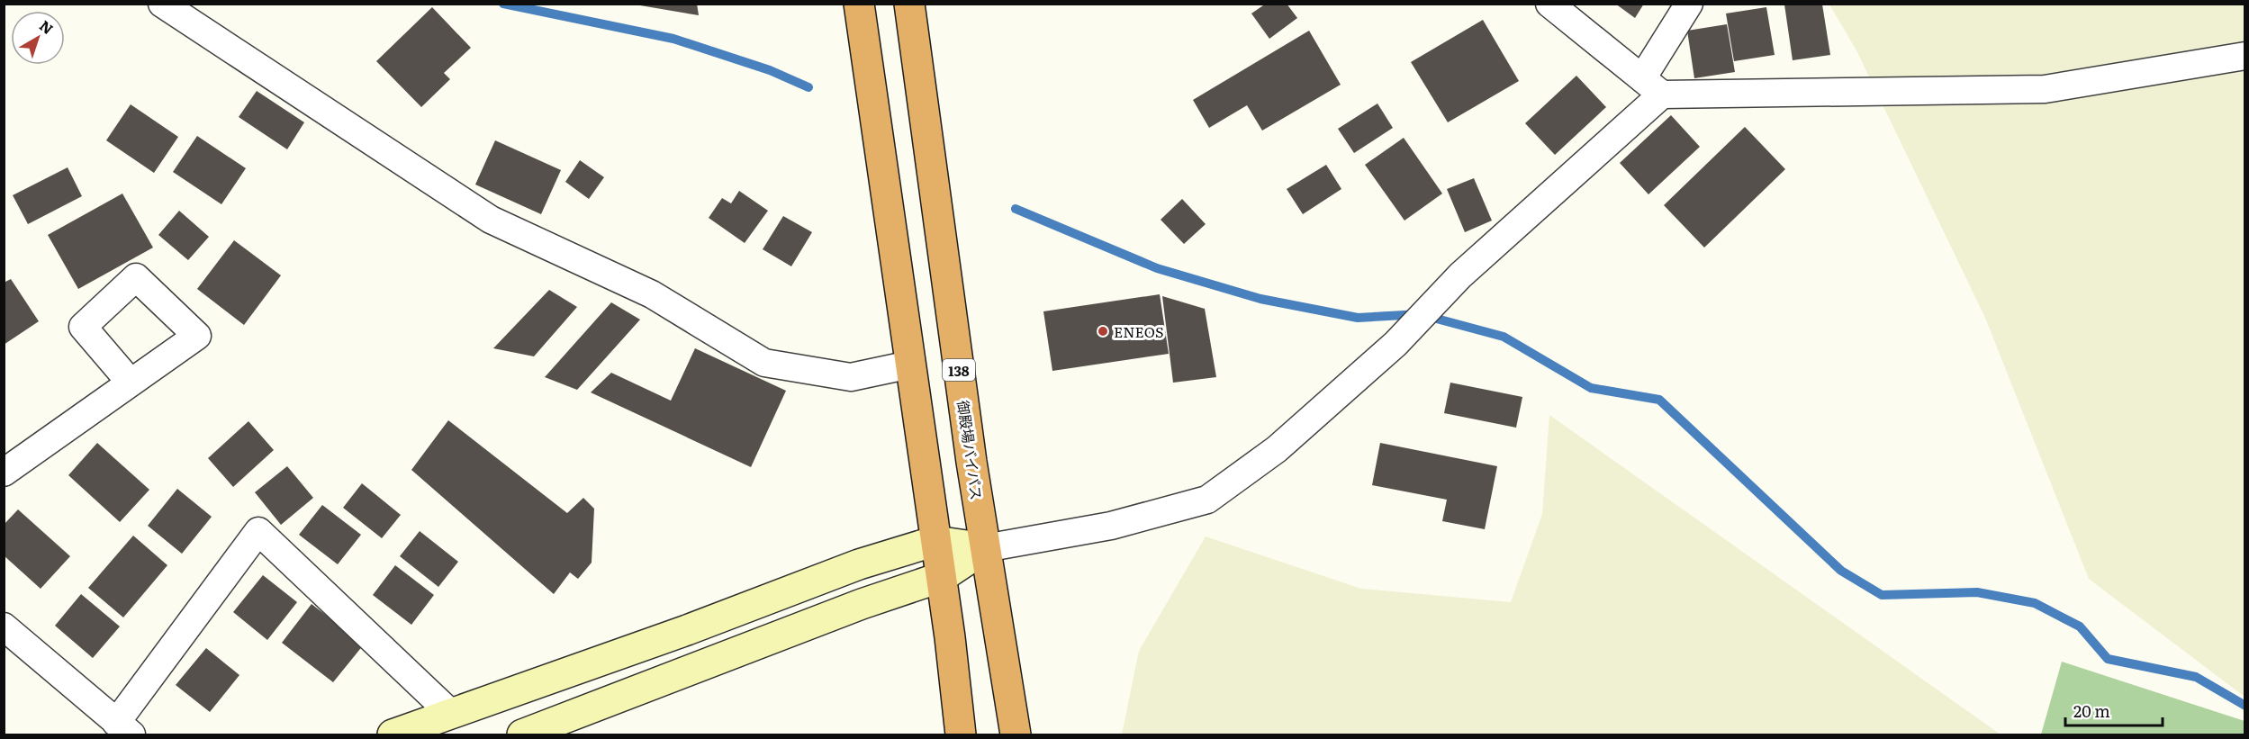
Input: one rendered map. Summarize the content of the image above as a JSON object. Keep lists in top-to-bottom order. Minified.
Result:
{"streets":{"highway":["138","御殿場バイパス"]},"places":["ENEOS"],"scale_bar":"20 m","north":"top right"}
